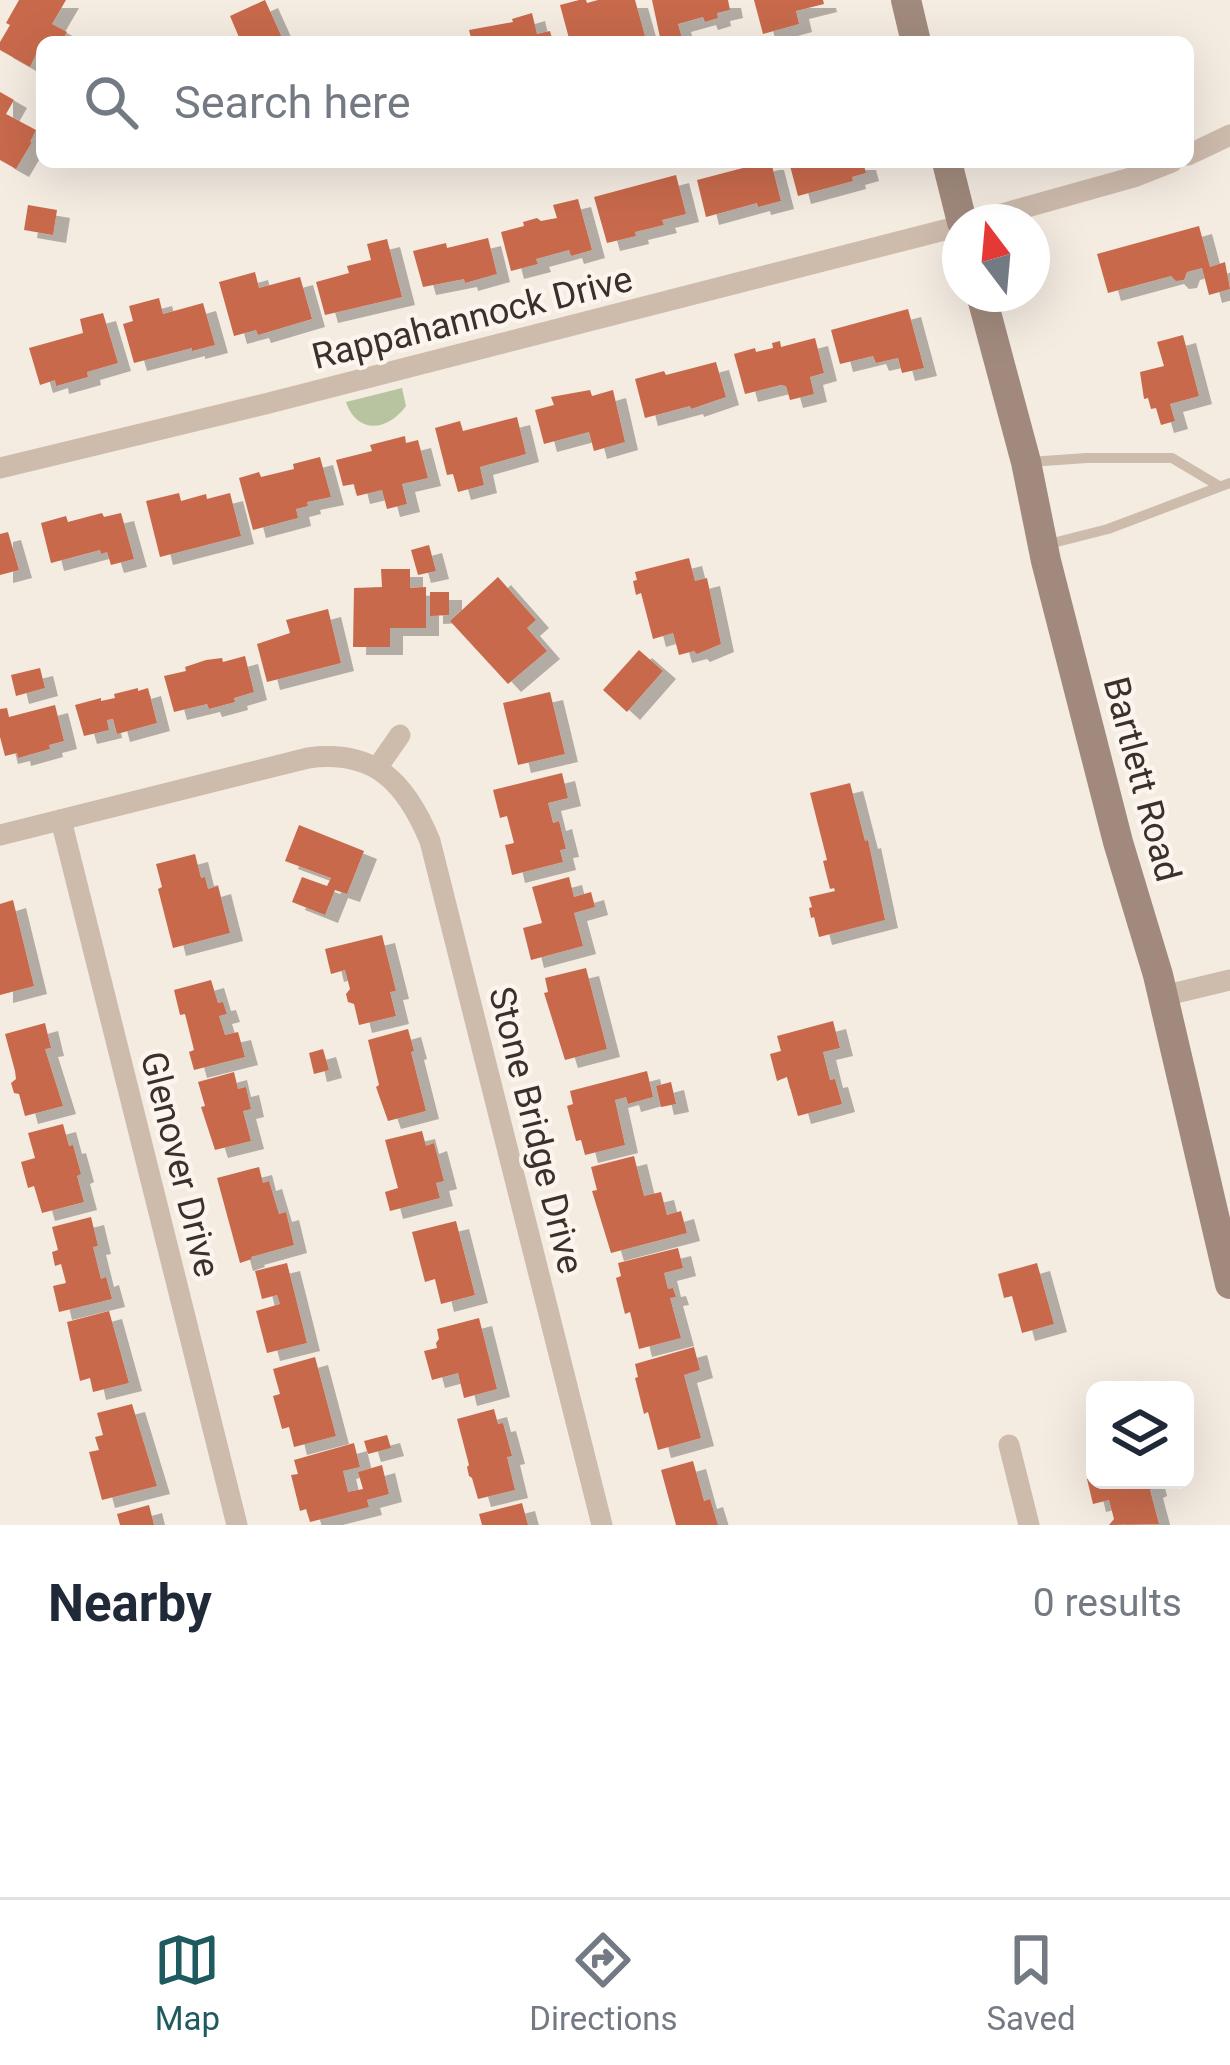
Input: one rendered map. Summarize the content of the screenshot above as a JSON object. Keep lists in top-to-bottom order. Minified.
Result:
{"streets":{"main road":["Bartlett Road"],"street":["Rappahannock Drive","Stone Bridge Drive","Glenover Drive"]},"north":"top","page":{"search":"Search here","heading":["Nearby","0 results"],"nav":["Map","Directions","Saved"]}}
